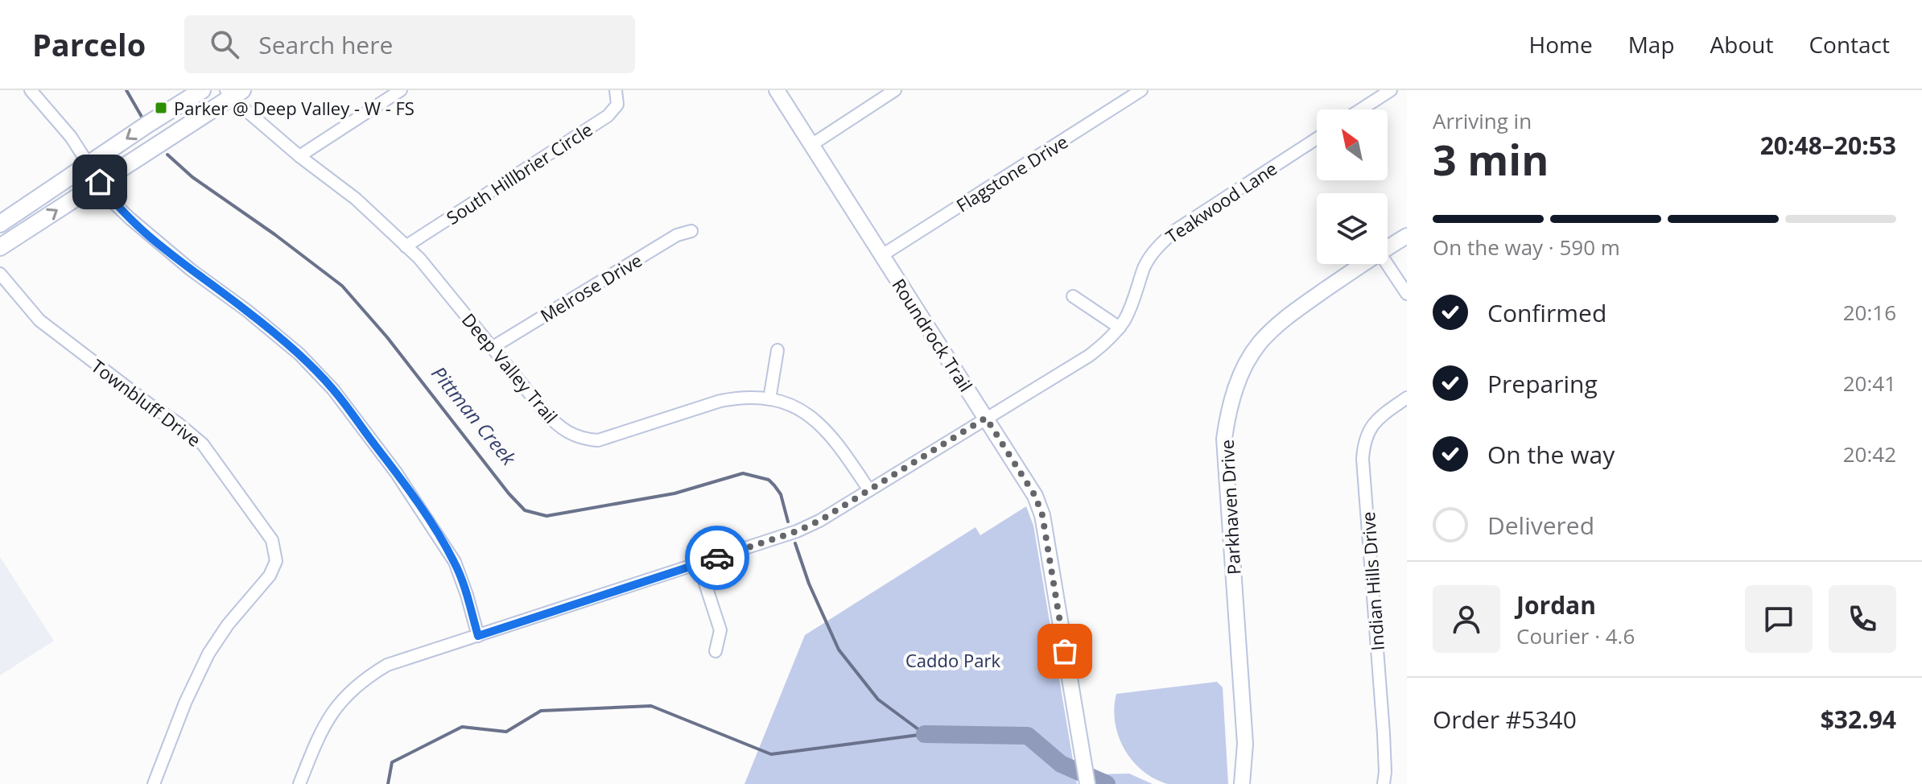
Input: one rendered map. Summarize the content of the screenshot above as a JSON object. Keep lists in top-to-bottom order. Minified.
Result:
{"streets":{"street":["South Hillbrier Circle","Flagstone Drive","Teakwood Lane","Melrose Drive","Roundrock Trail","Deep Valley Trail","Townbluff Drive","Parkhaven Drive","Indian Hills Drive"]},"crossings":[["South Hillbrier Circle","Deep Valley Trail"],["Flagstone Drive","Roundrock Trail"],["Teakwood Lane","Roundrock Trail"],["Teakwood Lane","Deep Valley Trail"],["Melrose Drive","Deep Valley Trail"]],"water":["Pittman Creek"],"parks":["Caddo Park"],"places":{"transit":["Parker @ Deep Valley - W - FS"]},"north":"top left","page":{"header":"Parcelo","search":"Search here","nav":["Home","Map","About","Contact"],"heading":["3 min","Arriving in","20:48–20:53"],"panel":["Jordan","Courier · 4.6","Order #5340","$32.94"],"bar":"On the way · 590 m","list":[["Confirmed","20:16"],["Preparing","20:41"],["On the way","20:42"],"Delivered"]}}
